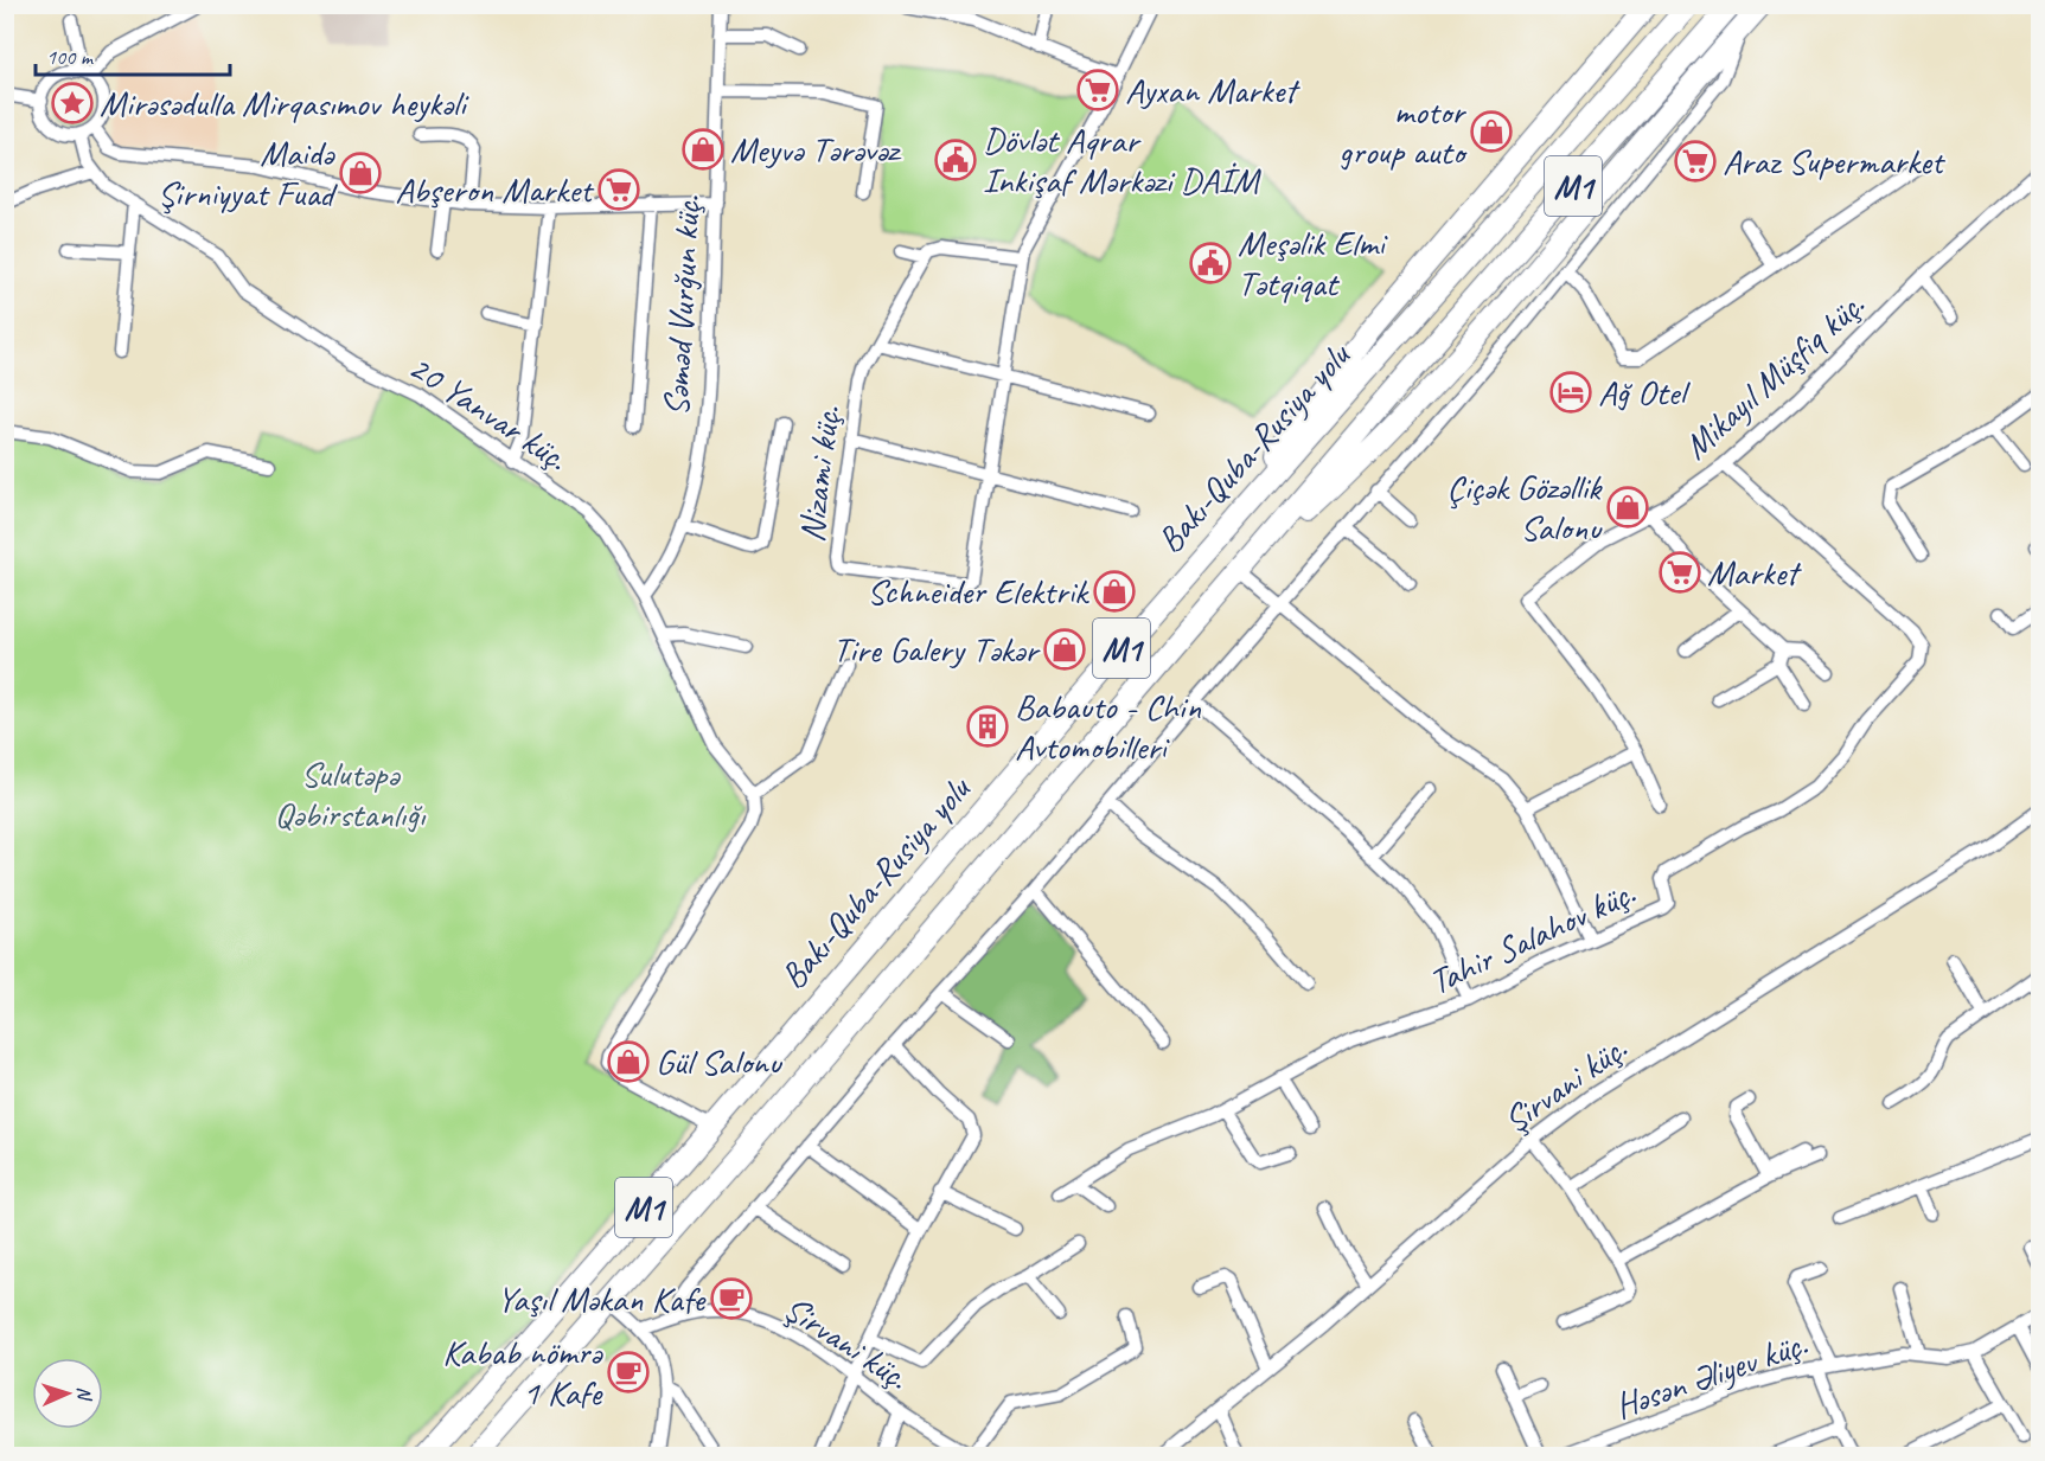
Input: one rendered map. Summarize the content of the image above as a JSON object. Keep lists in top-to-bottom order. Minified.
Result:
{"streets":{"highway":["M1","Bakı-Quba-Rusiya yolu"],"street":["Səməd Vurğun küç.","Mikayıl Müşfiq küç.","20 Yanvar küç.","Nizami küç.","Tahir Salahov küç.","Şirvani küç.","Həsən Əliyev küç."]},"crossings":[["Səməd Vurğun küç.","20 Yanvar küç."],["Mikayıl Müşfiq küç.","Tahir Salahov küç."]],"parks":["Sulutəpə Qəbirstanlığı"],"places":{"supermarket":["Ayxan Market","Araz Supermarket","Abşeron Market","Market"],"place":["Mirəsədulla Mirqasımov heykəli"],"shop":["motor group auto","Meyvə Tərəvəz","Maidə Şirniyyat Fuad","Çiçək Gözəllik Salonu","Schneider Elektrik","Tire Galery Təkər","Gül Salonu"],"public building":["Dövlət Aqrar Inkişaf Mərkəzi DAİM","Meşəlik Elmi Tətqiqat"],"hotel":["Ağ Otel"],"building":["Babauto - Chin Avtomobilleri"],"cafe":["Yaşıl Məkan Kafe","Kabab nömrə 1 Kafe"]},"scale_bar":"100 m","north":"right"}
